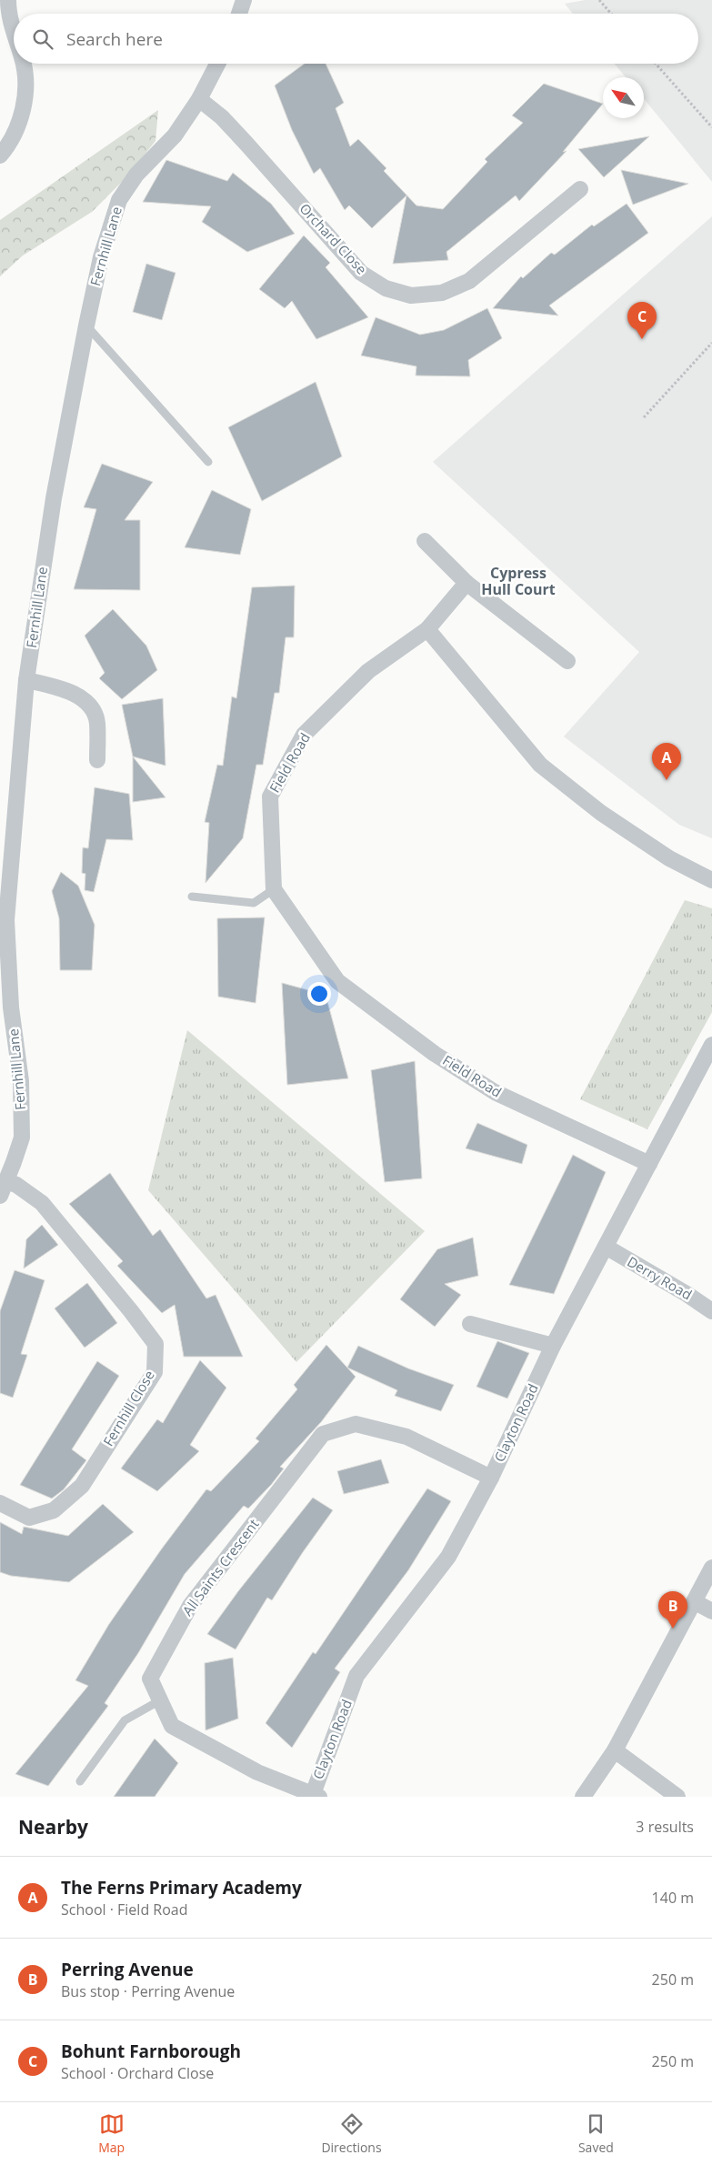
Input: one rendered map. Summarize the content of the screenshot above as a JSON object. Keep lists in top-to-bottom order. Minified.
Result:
{"streets":{"street":["Orchard Close","Fernhill Lane","Field Road","Derry Road","Fernhill Close","Clayton Road","All Saints Crescent"]},"crossings":[["Orchard Close","Fernhill Lane"],["Fernhill Lane","Fernhill Close"],["Field Road","Clayton Road"],["Derry Road","Clayton Road"],["Clayton Road","All Saints Crescent"]],"districts":["Cypress Hull Court"],"north":"top left","page":{"search":"Search here","pins":["C","A","B"],"heading":["Nearby","3 results"],"list":[{"mark":"A","name":"The Ferns Primary Academy","note":"School · Field Road","value":"140 m"},{"mark":"B","name":"Perring Avenue","note":"Bus stop · Perring Avenue","value":"250 m"},{"mark":"C","name":"Bohunt Farnborough","note":"School · Orchard Close","value":"250 m"}],"nav":["Map","Directions","Saved"]}}
